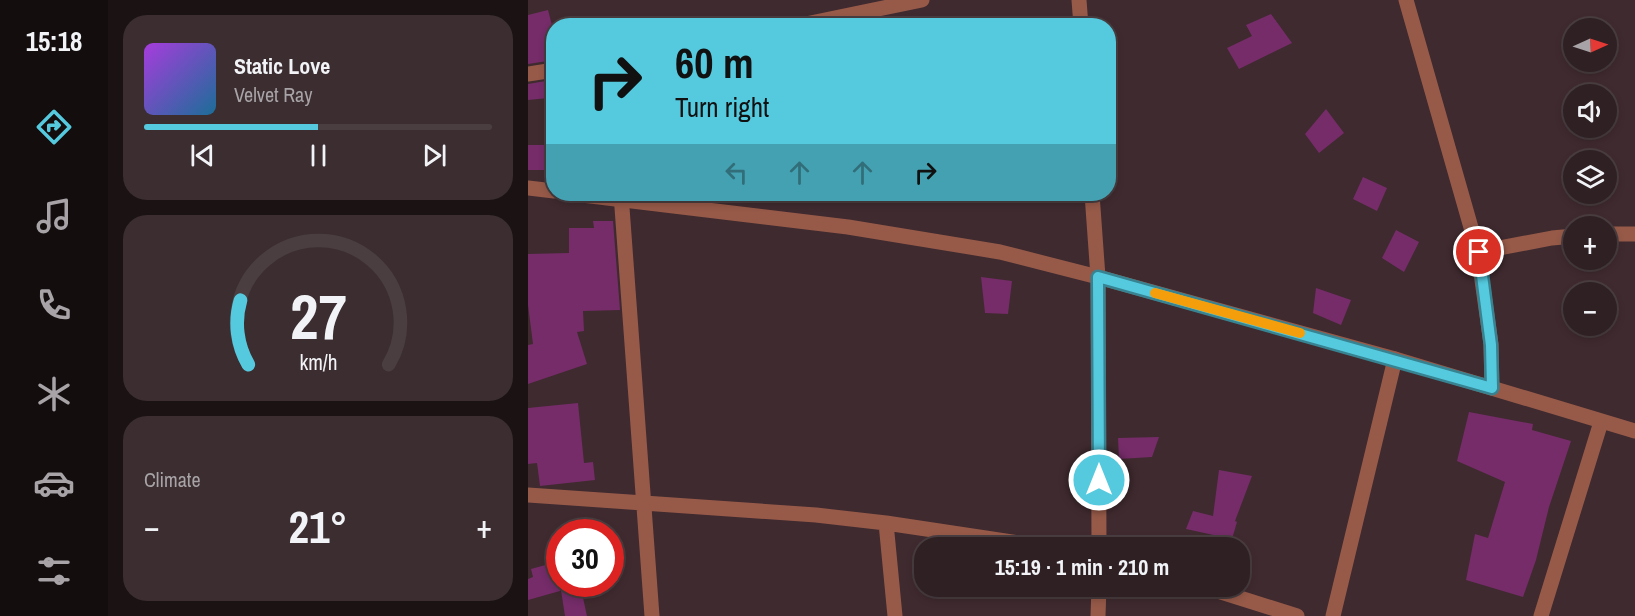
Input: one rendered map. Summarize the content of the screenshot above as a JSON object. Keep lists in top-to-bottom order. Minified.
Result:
{"north":"right","page":{"tabs":"15:18","map_buttons":["+","−"],"turn":["60 m","Turn right"],"song":["Static Love","Velvet Ray"],"tile":"Climate","heat":["−","21°","+"],"limit":"30","trip":"15:19 · 1 min · 210 m","gauge":["27","km/h"]}}
